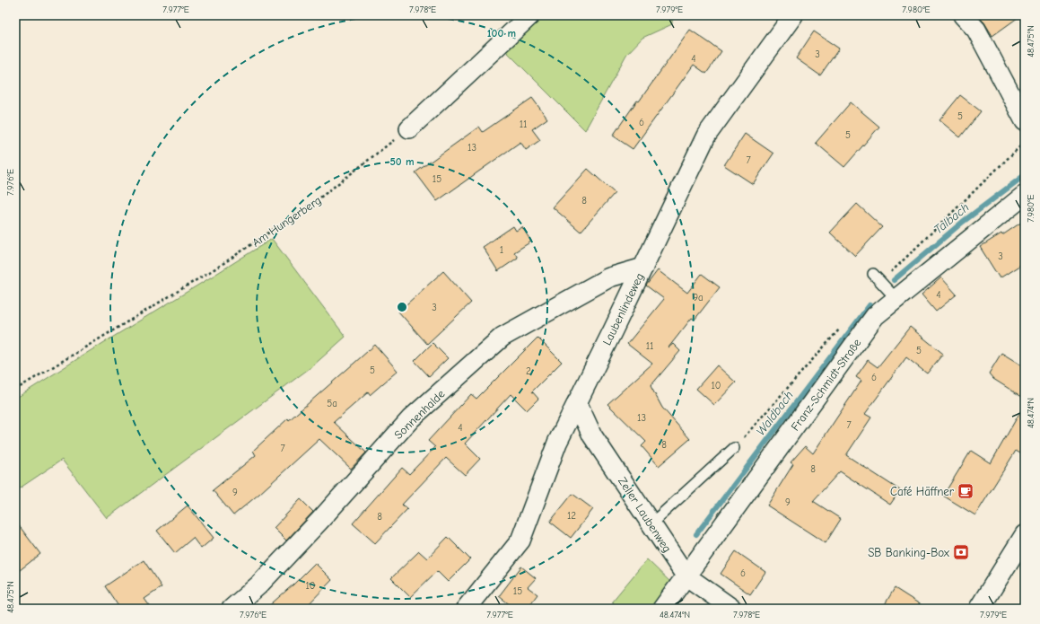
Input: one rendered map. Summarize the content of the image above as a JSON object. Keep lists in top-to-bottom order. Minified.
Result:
{"streets":{"street":["Laubenlindeweg","Franz-Schmidt-Straße","Sonnenhalde","Zeller Laubenweg"],"path":["Am Hungerberg"]},"crossings":[["Laubenlindeweg","Sonnenhalde"],["Laubenlindeweg","Zeller Laubenweg"],["Franz-Schmidt-Straße","Zeller Laubenweg"]],"water":["Talbach","Waldbach"],"places":{"cafe":["Café Häffner"],"bank":["SB Banking-Box"]},"house_numbers":["3","4","5","6","11","5","13","7","15","8","1","3","4","9a","3","11","5","5","2","6","10","5a","13","7","4","8","7","8","9","9","12","8","6","10","15"],"coordinates":["7.977°E","7.978°E","7.979°E","7.980°E","48.475°N","7.976°E","48.474°N"],"rings":["100 m","50 m"]}
